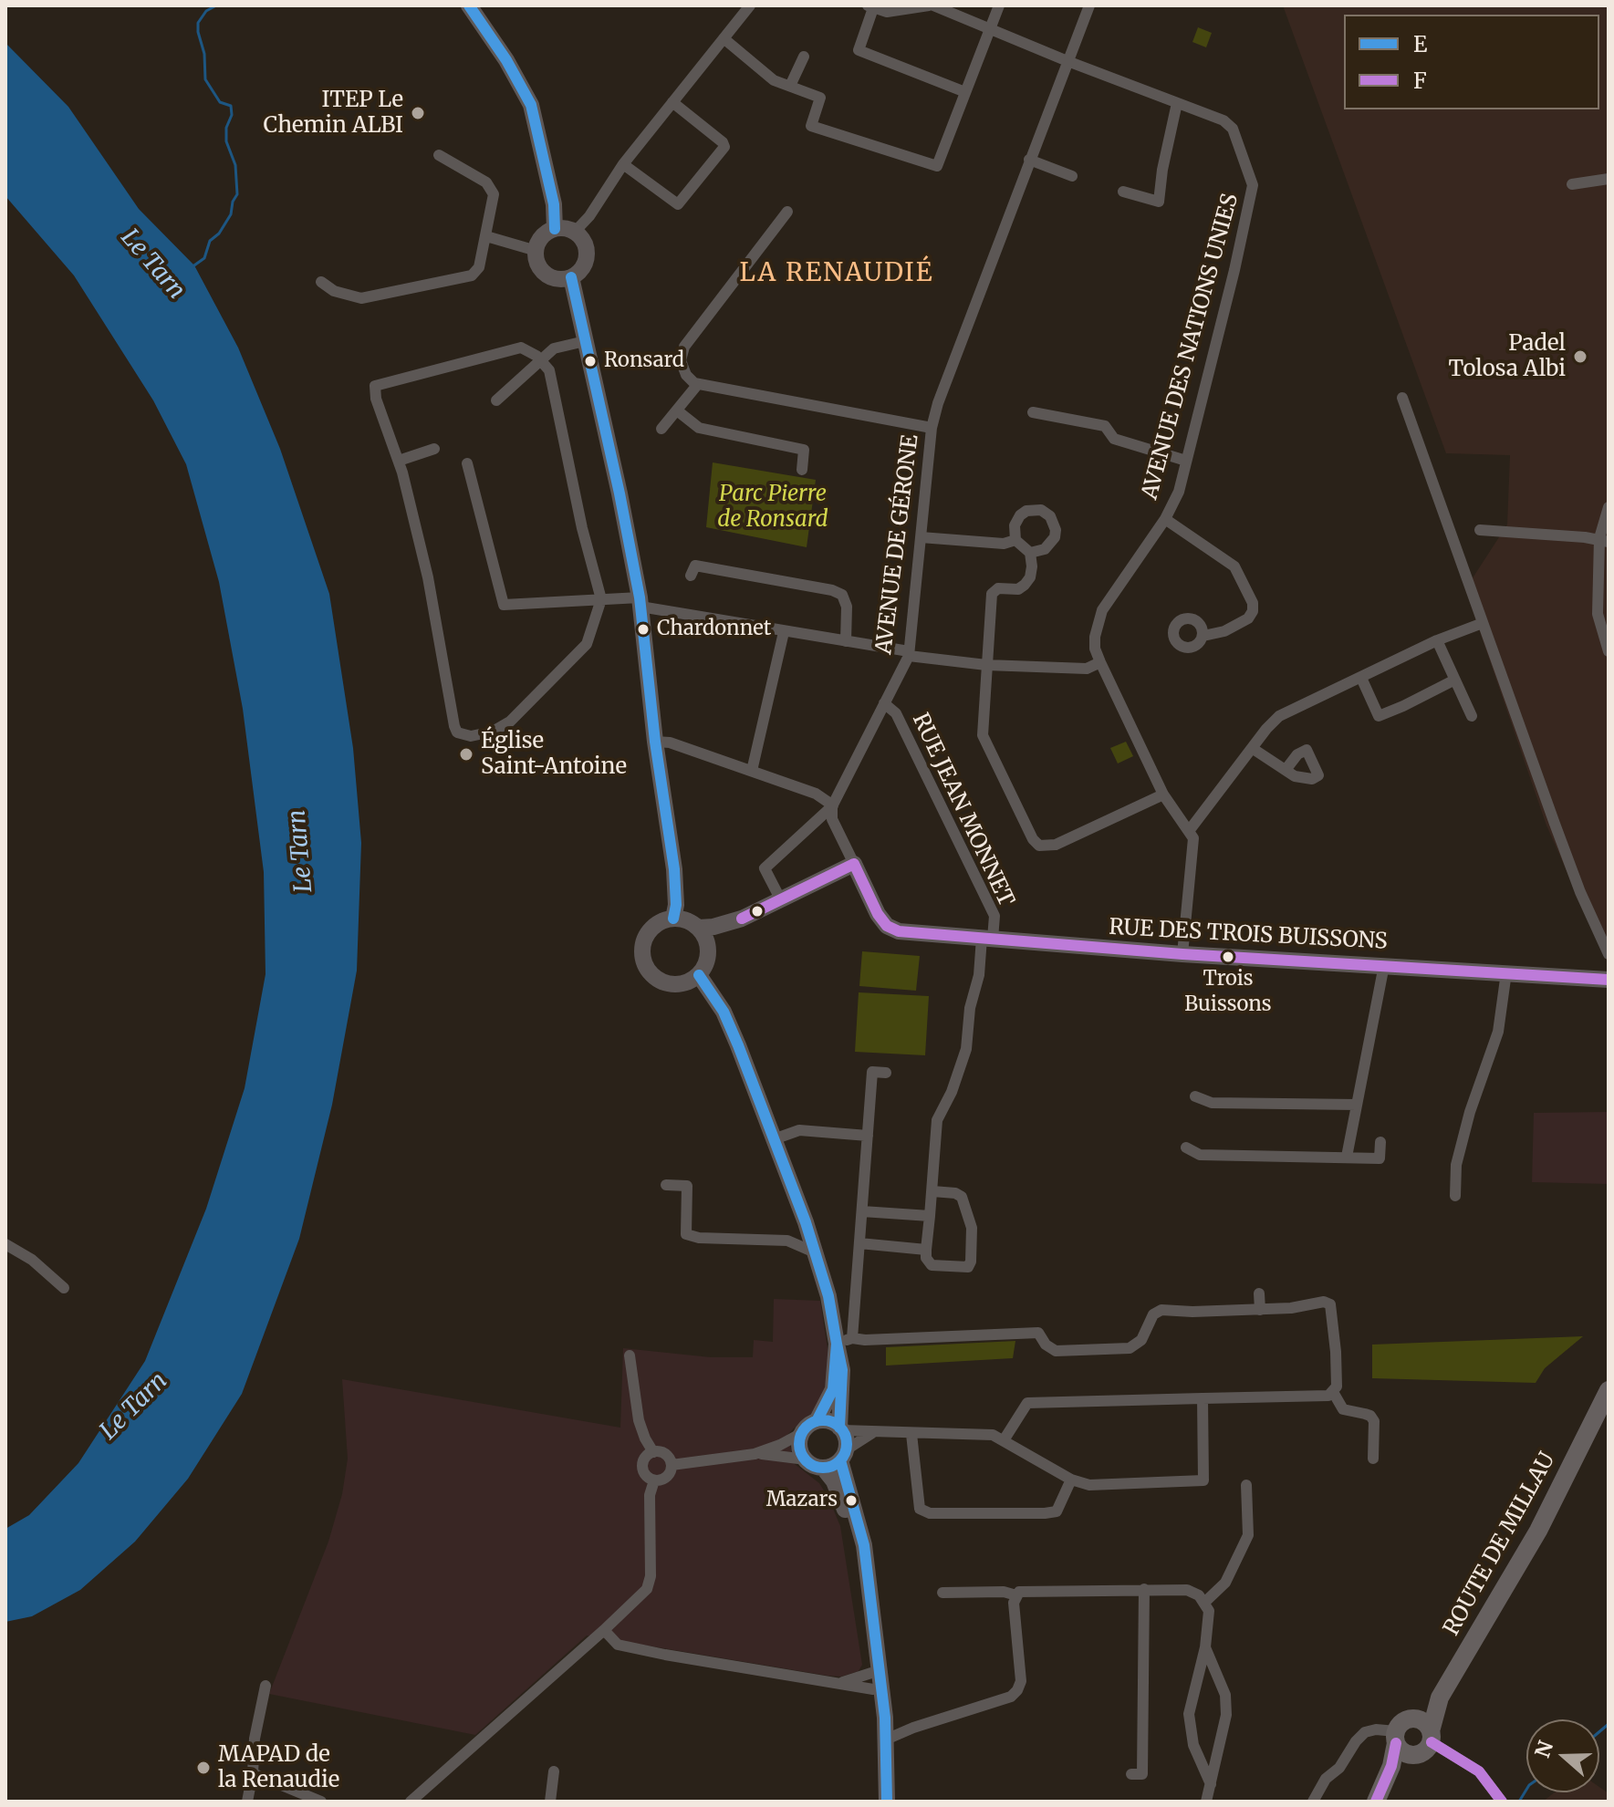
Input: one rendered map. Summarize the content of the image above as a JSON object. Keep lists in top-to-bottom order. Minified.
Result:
{"streets":{"main road":["RUE DES TROIS BUISSONS","ROUTE DE MILLAU"],"street":["AVENUE DES NATIONS UNIES","AVENUE DE GÉRONE","RUE JEAN MONNET"]},"crossings":[["AVENUE DES NATIONS UNIES","AVENUE DE GÉRONE"],["AVENUE DE GÉRONE","RUE JEAN MONNET"],["RUE JEAN MONNET","RUE DES TROIS BUISSONS"]],"districts":["LA RENAUDIÉ"],"water":["Le Tarn"],"parks":["Parc Pierre de Ronsard"],"places":["ITEP Le Chemin ALBI","Padel Tolosa Albi","Ronsard","Chardonnet","Église Saint-Antoine","Trois Buissons","Mazars","MAPAD de la Renaudie"],"lines":["transit line E","transit line F"],"legend":["E","F"],"north":"left"}
